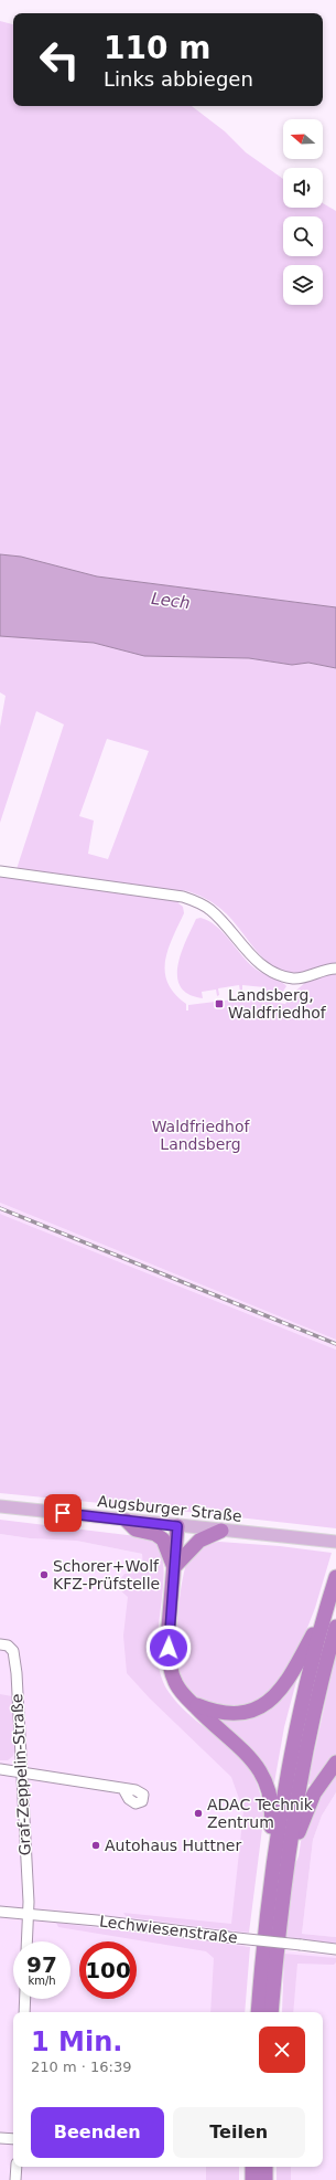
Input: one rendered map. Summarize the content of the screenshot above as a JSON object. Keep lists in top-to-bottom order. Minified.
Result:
{"streets":{"main road":["Augsburger Straße"],"street":["Graf-Zeppelin-Straße","Lechwiesenstraße"]},"crossings":[["Graf-Zeppelin-Straße","Lechwiesenstraße"]],"water":["Lech"],"parks":["Waldfriedhof Landsberg"],"places":{"transit":["Landsberg, Waldfriedhof"],"other":["Schorer+Wolf KFZ-Prüfstelle","ADAC Technik Zentrum","Autohaus Huttner"]},"north":"left","page":{"turn":["110 m","Links abbiegen"],"speed":"97 km/h","limit":"100","heading":["1 Min.","210 m · 16:39"],"buttons":["Beenden","Teilen"]}}
